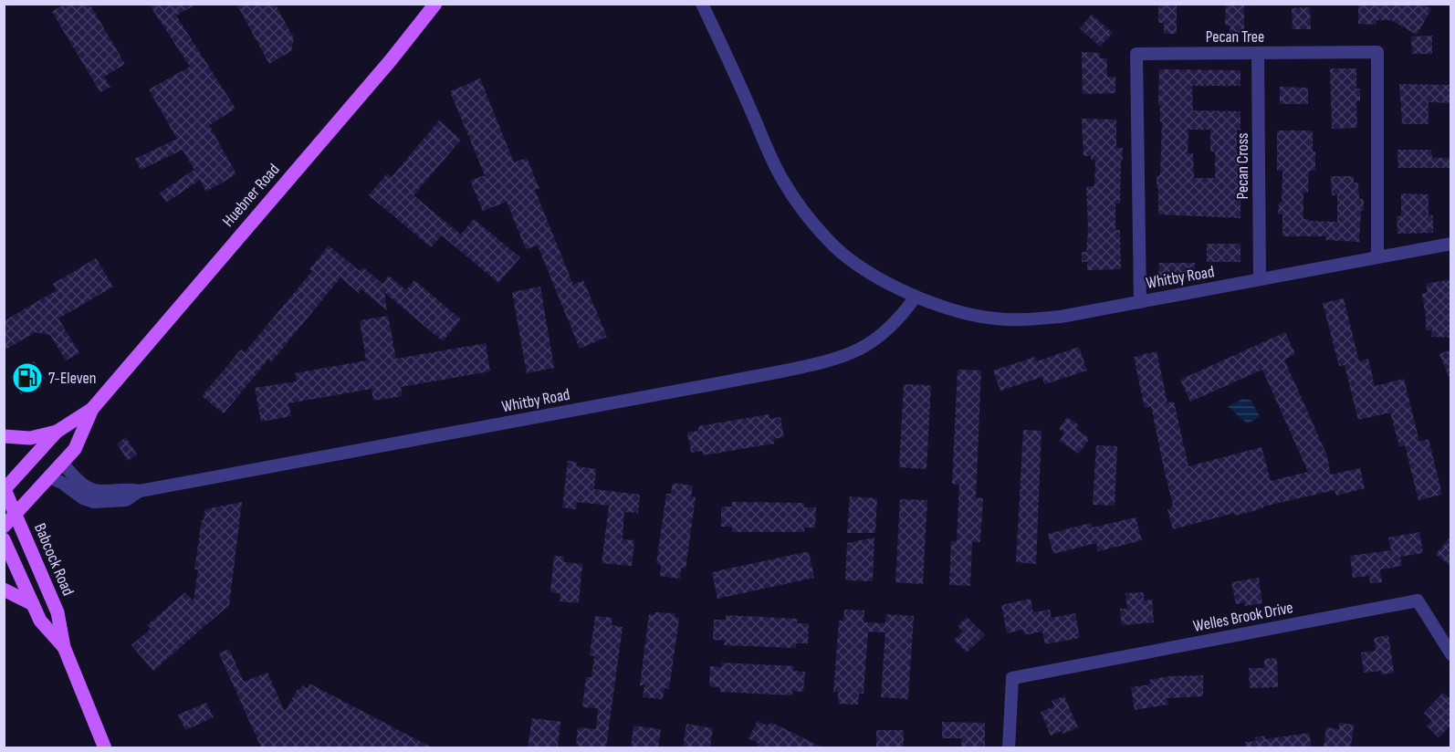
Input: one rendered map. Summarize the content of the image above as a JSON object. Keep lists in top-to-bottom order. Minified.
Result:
{"streets":{"main road":["Huebner Road","Babcock Road"],"street":["Pecan Tree","Pecan Cross","Whitby Road","Welles Brook Drive"]},"crossings":[["Pecan Tree","Pecan Cross"],["Pecan Tree","Whitby Road"],["Pecan Cross","Whitby Road"],["Huebner Road","Whitby Road"],["Huebner Road","Babcock Road"]],"places":{"fuel station":["7-Eleven"]}}
